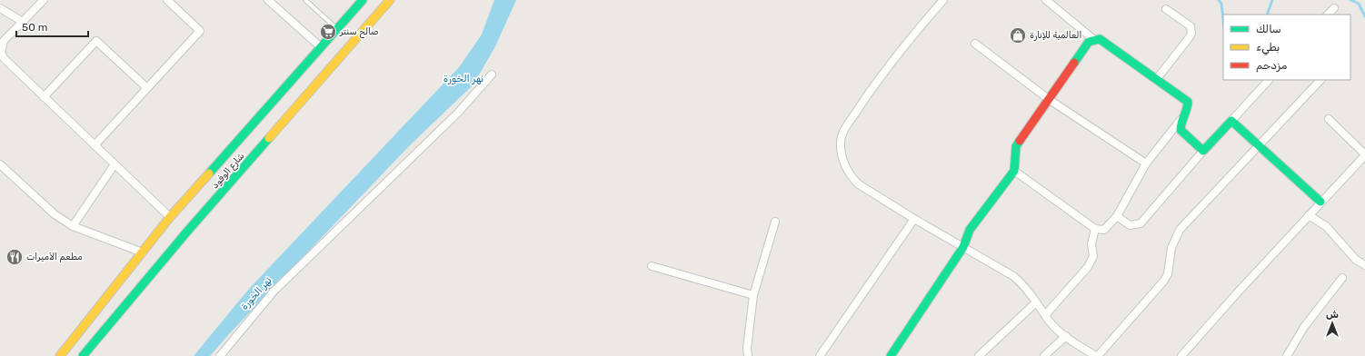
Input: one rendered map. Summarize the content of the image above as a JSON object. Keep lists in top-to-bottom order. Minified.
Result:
{"streets":{"main road":["شارع الوفود"]},"water":["نهر الخورة"],"places":{"supermarket":["صالح سنتر"],"shop":["العالمية للإنارة"],"restaurant":["مطعم الأميرات"]},"legend":["سالك","بطيء","مزدحم"],"scale_bar":"50 m","north":"top"}
